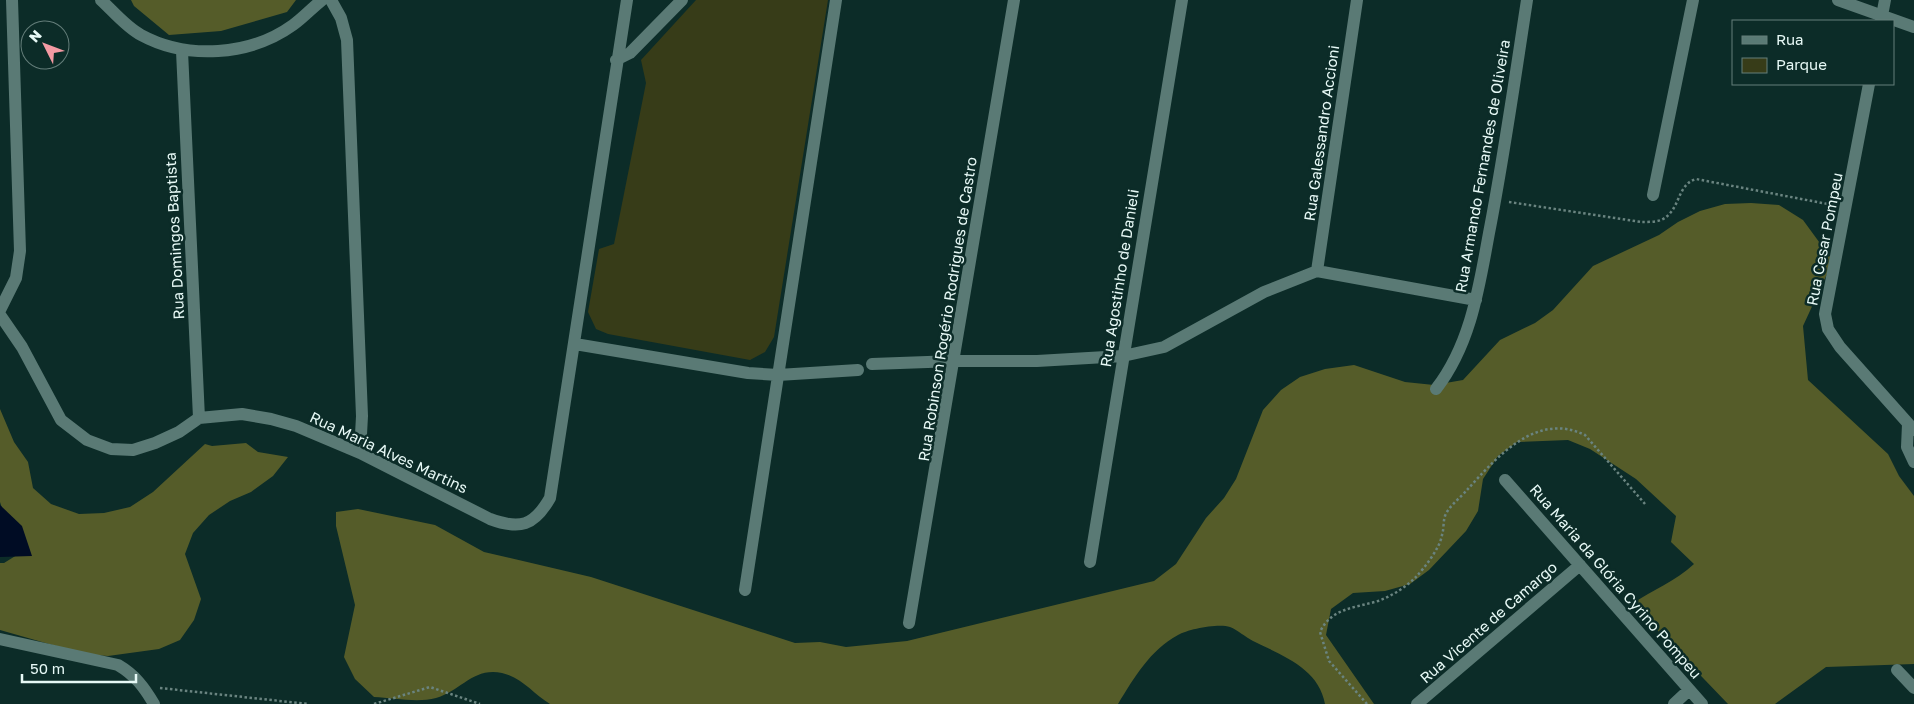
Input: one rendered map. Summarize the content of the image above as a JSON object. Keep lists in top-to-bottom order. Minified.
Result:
{"streets":{"street":["Rua Galessandro Accioni","Rua Armando Fernandes de Oliveira","Rua Domingos Baptista","Rua Cesar Pompeu","Rua Agostinho de Danieli","Rua Robinson Rogério Rodrigues de Castro","Rua Maria Alves Martins","Rua Maria da Glória Cyrino Pompeu","Rua Vicente de Camargo"]},"crossings":[["Rua Domingos Baptista","Rua Maria Alves Martins"],["Rua Maria da Glória Cyrino Pompeu","Rua Vicente de Camargo"]],"legend":["Rua","Parque"],"scale_bar":"50 m","north":"top left"}
